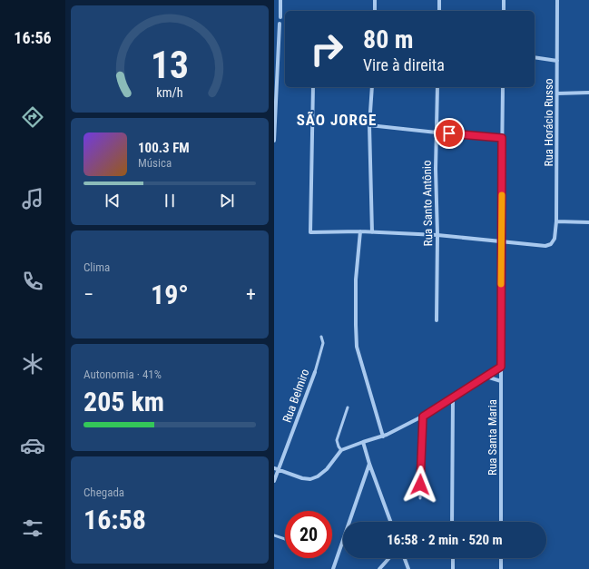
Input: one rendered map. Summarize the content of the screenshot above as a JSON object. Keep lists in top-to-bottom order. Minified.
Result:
{"streets":{"street":["Rua Horácio Russo","Rua Santo Antônio","Rua Belmiro","Rua Santa Maria"]},"crossings":[["Rua Horácio Russo","Rua Santa Maria"]],"districts":["SÃO JORGE"],"page":{"tabs":"16:56","turn":["80 m","Vire à direita"],"song":["100.3 FM","Música"],"tile":["Clima",["Autonomia · 41%","205 km"],["Chegada","16:58"]],"heat":["−","19°","+"],"limit":"20","trip":"16:58 · 2 min · 520 m","gauge":["13","km/h"]}}
